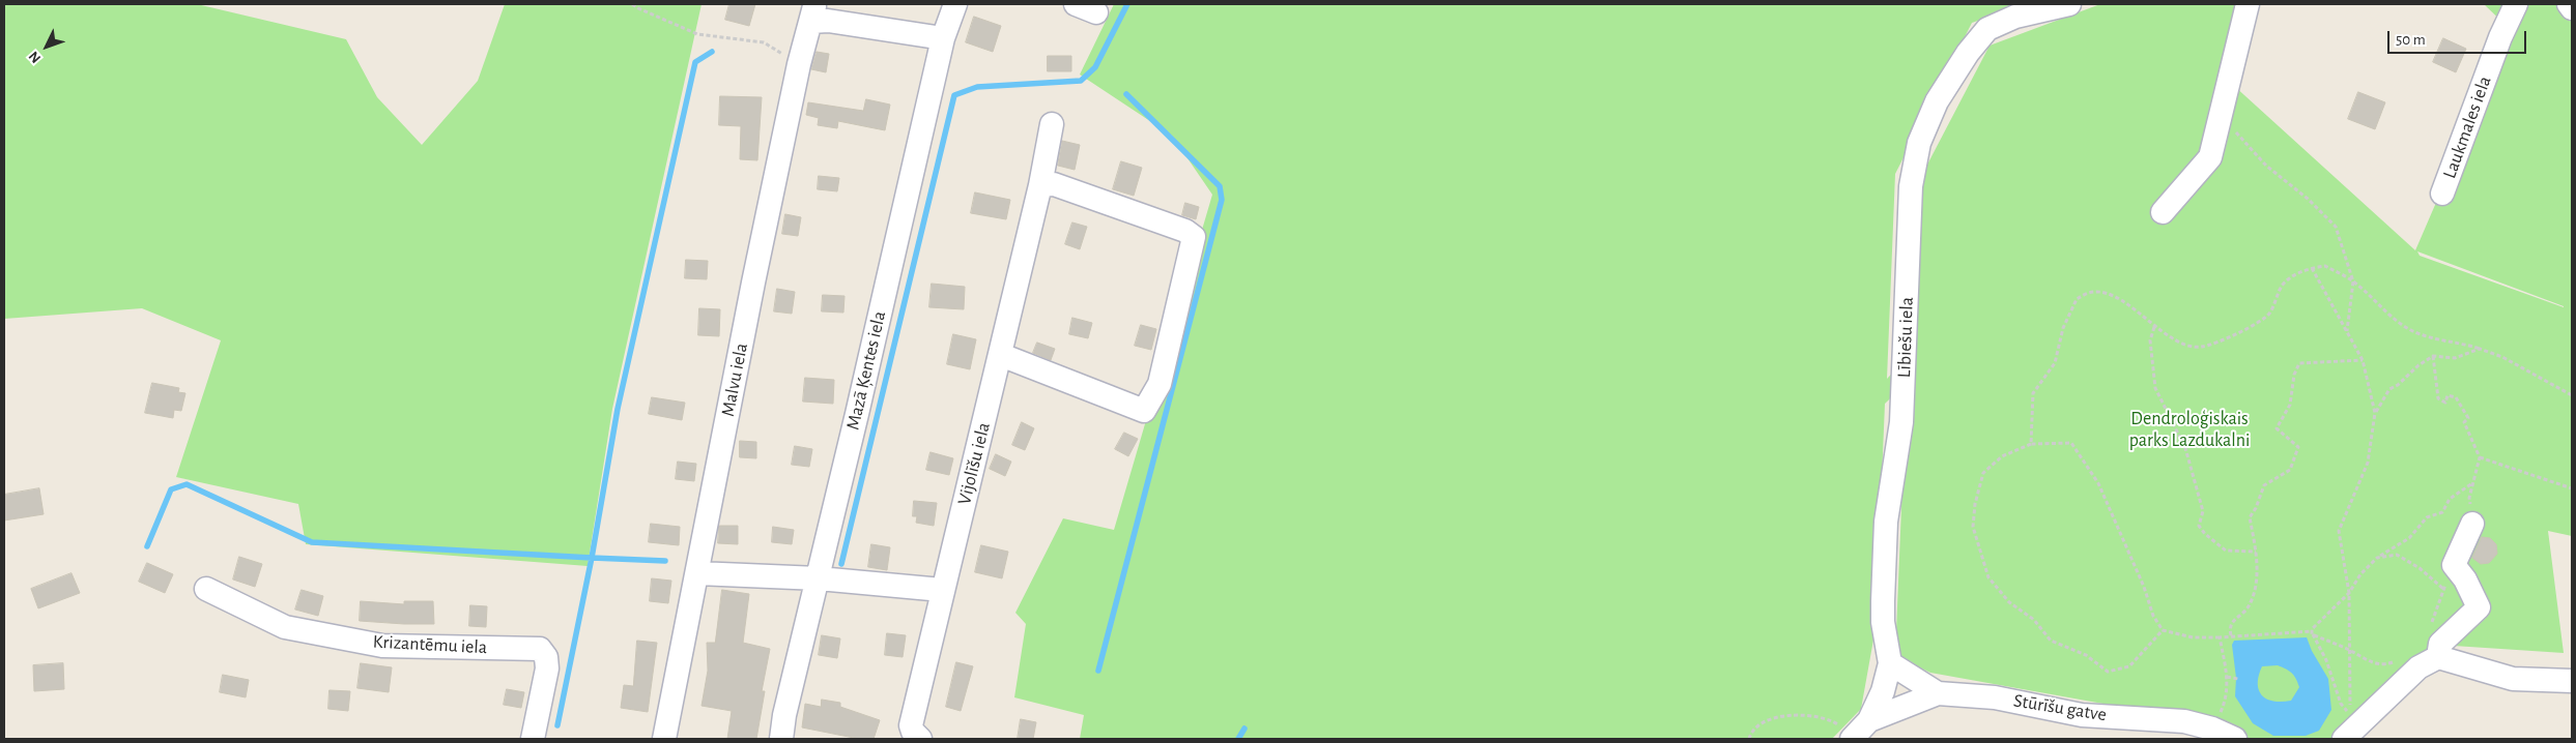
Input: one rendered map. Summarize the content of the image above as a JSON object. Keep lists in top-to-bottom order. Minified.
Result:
{"streets":{"street":["Laukmales iela","Lībiešu iela","Mazā Ķentes iela","Malvu iela","Vijolīšu iela","Krizantēmu iela","Stūrīšu gatve"]},"crossings":[["Lībiešu iela","Stūrīšu gatve"],["Mazā Ķentes iela","Malvu iela"]],"parks":["Dendroloģiskais parks Lazdukalni"],"scale_bar":"50 m","north":"bottom left"}
